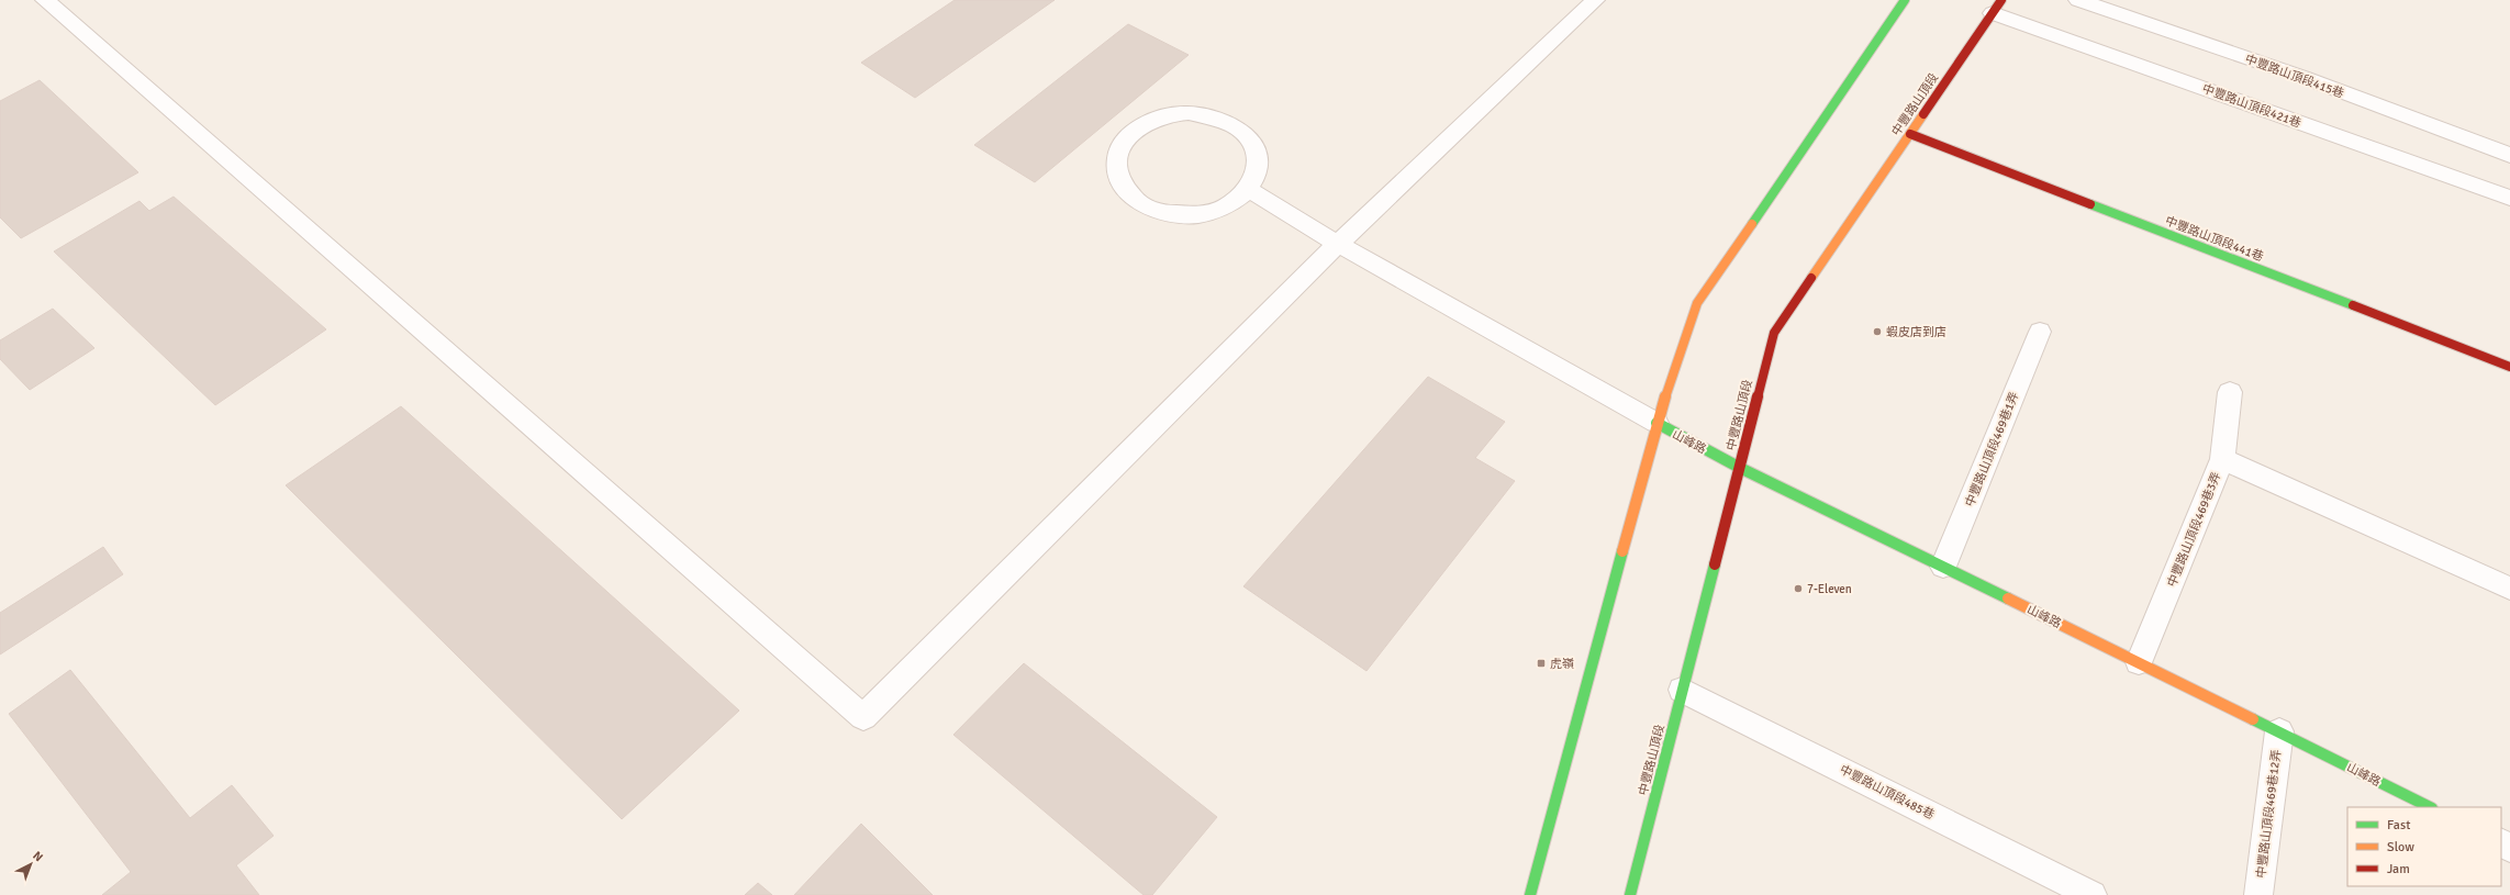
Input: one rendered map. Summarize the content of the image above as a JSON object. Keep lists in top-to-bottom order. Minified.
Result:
{"streets":{"main road":["中豐路山頂段","中豐路山頂段441巷","山峰路"],"street":["中豐路山頂段415巷","中豐路山頂段421巷","中豐路山頂段469巷1弄","中豐路山頂段469巷3弄","中豐路山頂段485巷","中豐路山頂段469巷12弄"]},"crossings":[["中豐路山頂段","中豐路山頂段421巷"],["中豐路山頂段","中豐路山頂段441巷"],["中豐路山頂段","山峰路"],["中豐路山頂段","中豐路山頂段485巷"],["山峰路","中豐路山頂段469巷1弄"],["山峰路","中豐路山頂段469巷3弄"],["山峰路","中豐路山頂段469巷12弄"]],"places":{"other":["蝦皮店到店","7-Eleven"],"transit":["虎嶺"]},"legend":["Fast","Slow","Jam"],"north":"top right"}
